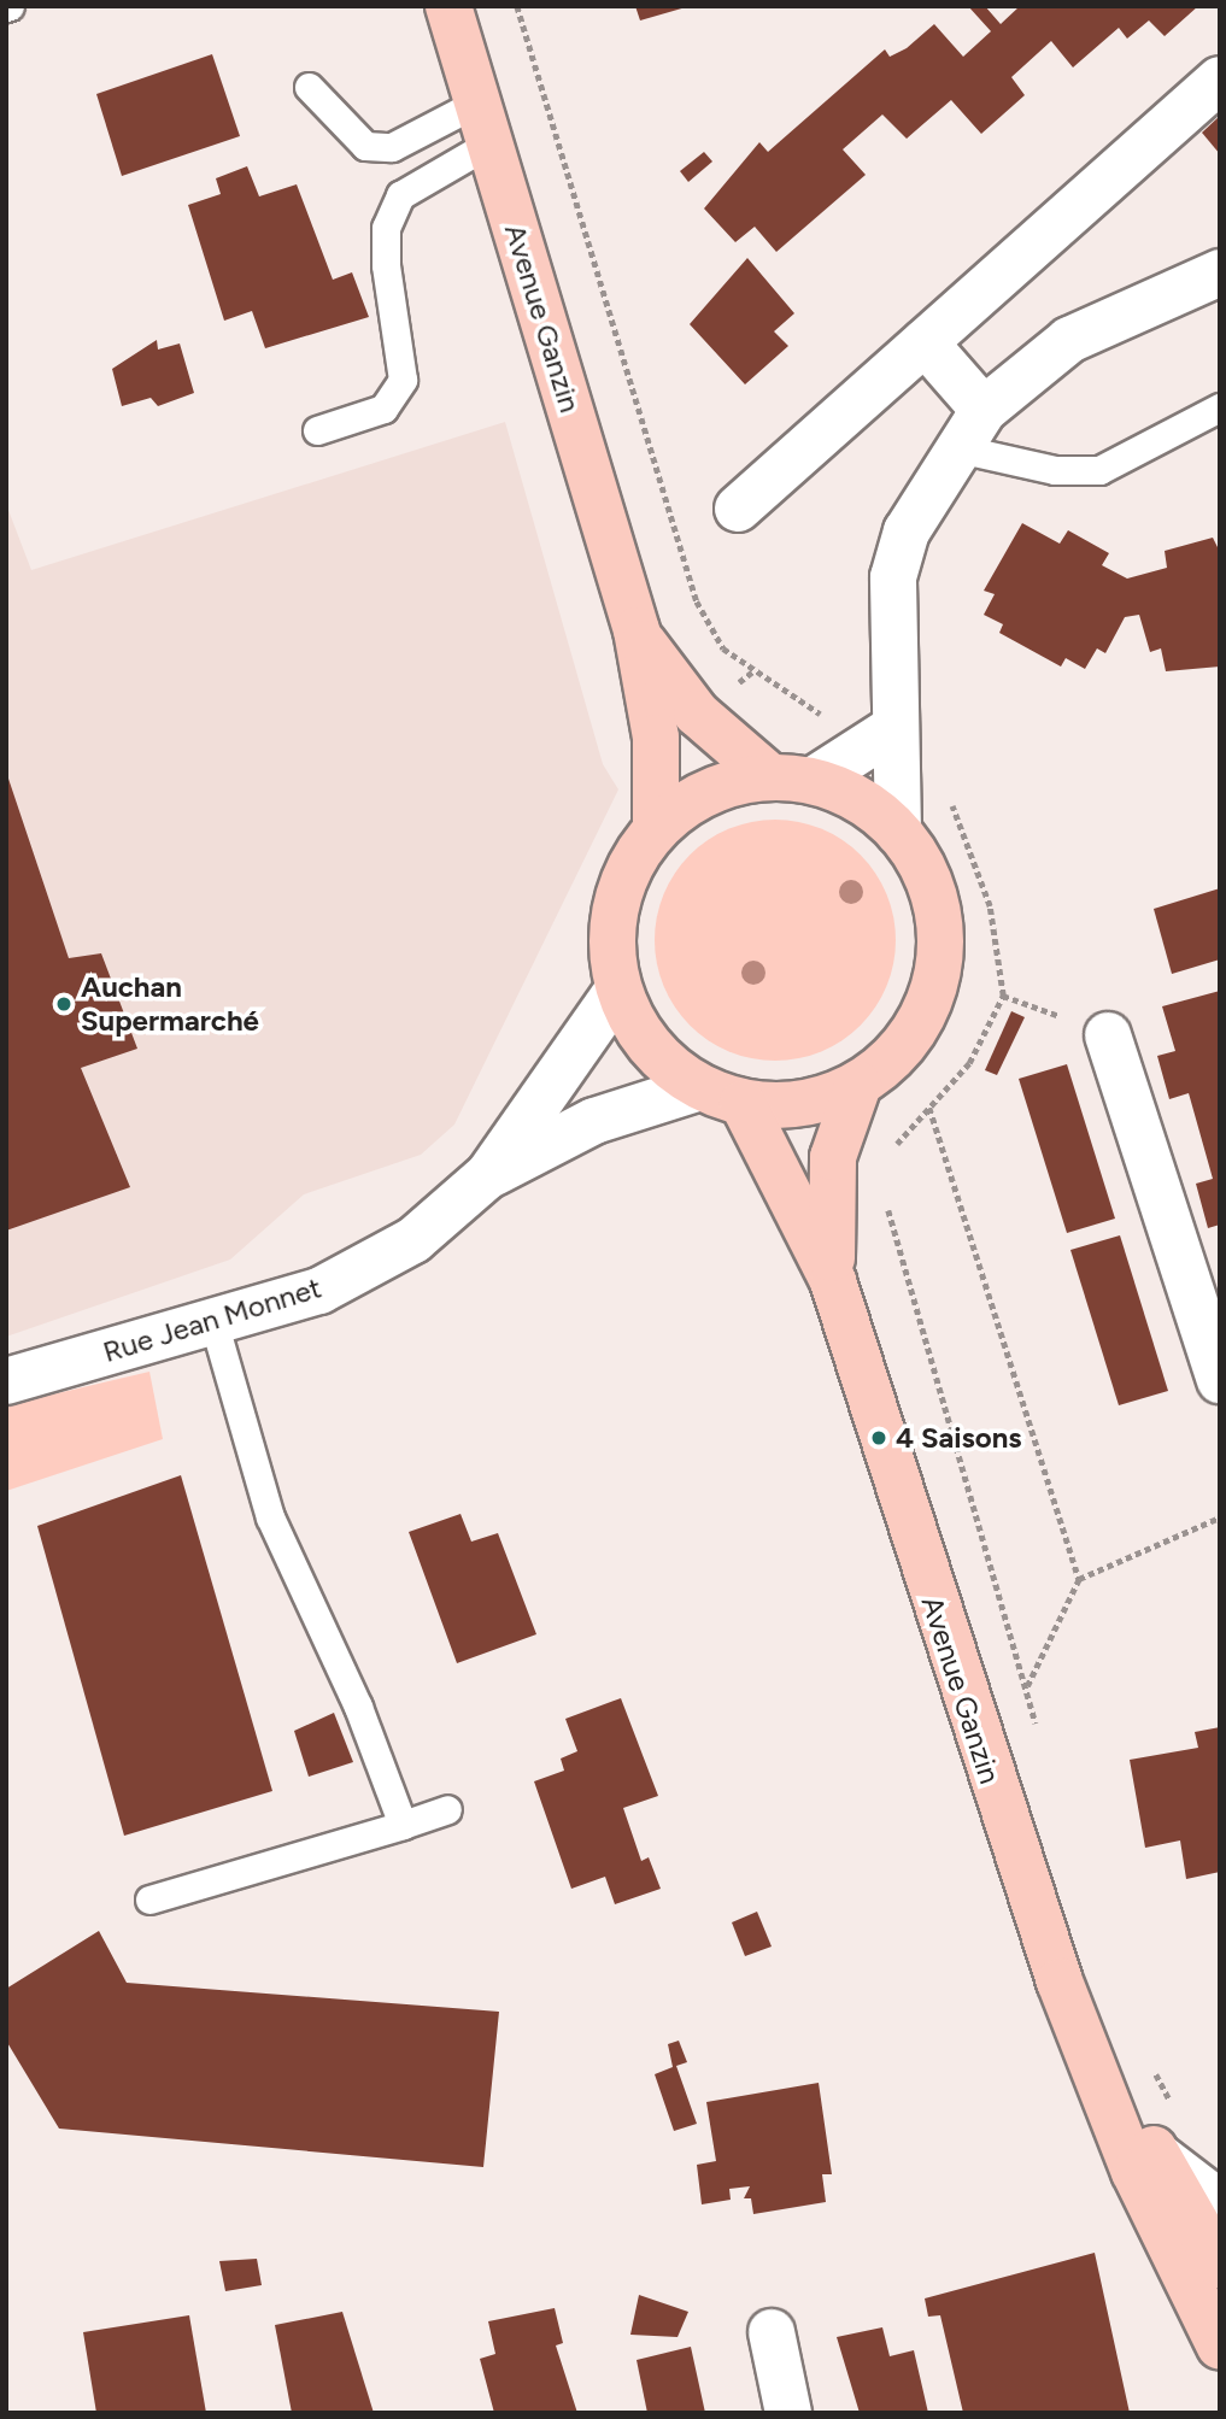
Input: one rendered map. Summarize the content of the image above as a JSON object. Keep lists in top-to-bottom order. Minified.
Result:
{"streets":{"main road":["Avenue Ganzin"],"street":["Rue Jean Monnet"]},"crossings":[["Avenue Ganzin","Rue Jean Monnet"]],"places":["Auchan Supermarché","4 Saisons"]}
